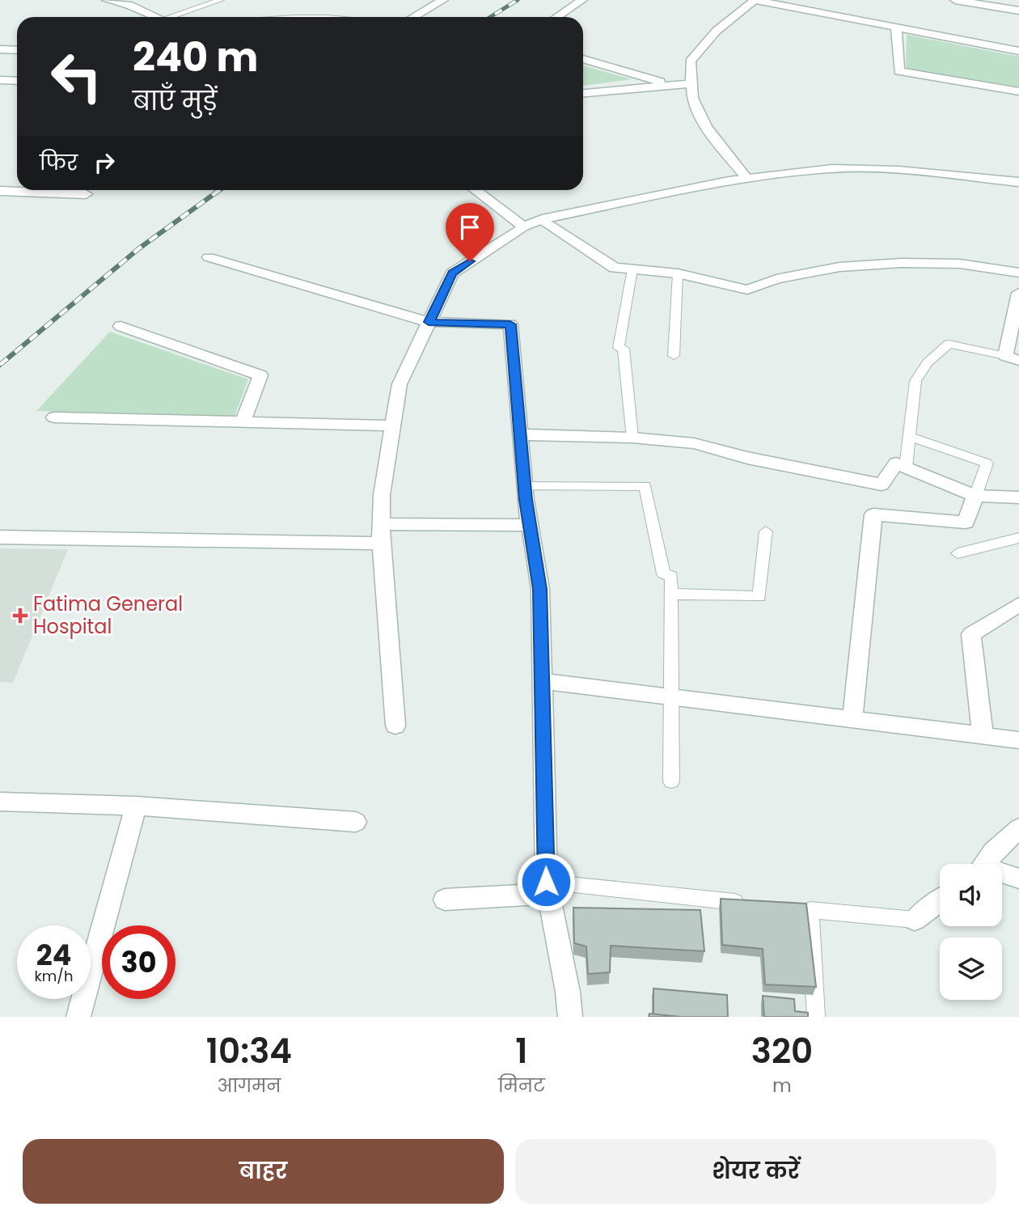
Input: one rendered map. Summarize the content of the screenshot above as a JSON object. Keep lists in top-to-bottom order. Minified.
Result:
{"places":{"health":["Fatima General Hospital"]},"page":{"turn":["240 m","बाएँ मुड़ें"],"then":"फिर","speed":"24 km/h","limit":"30","eta":["10:34","आगमन","1","मिनट","320","m"],"buttons":["बाहर","शेयर करें"]}}
